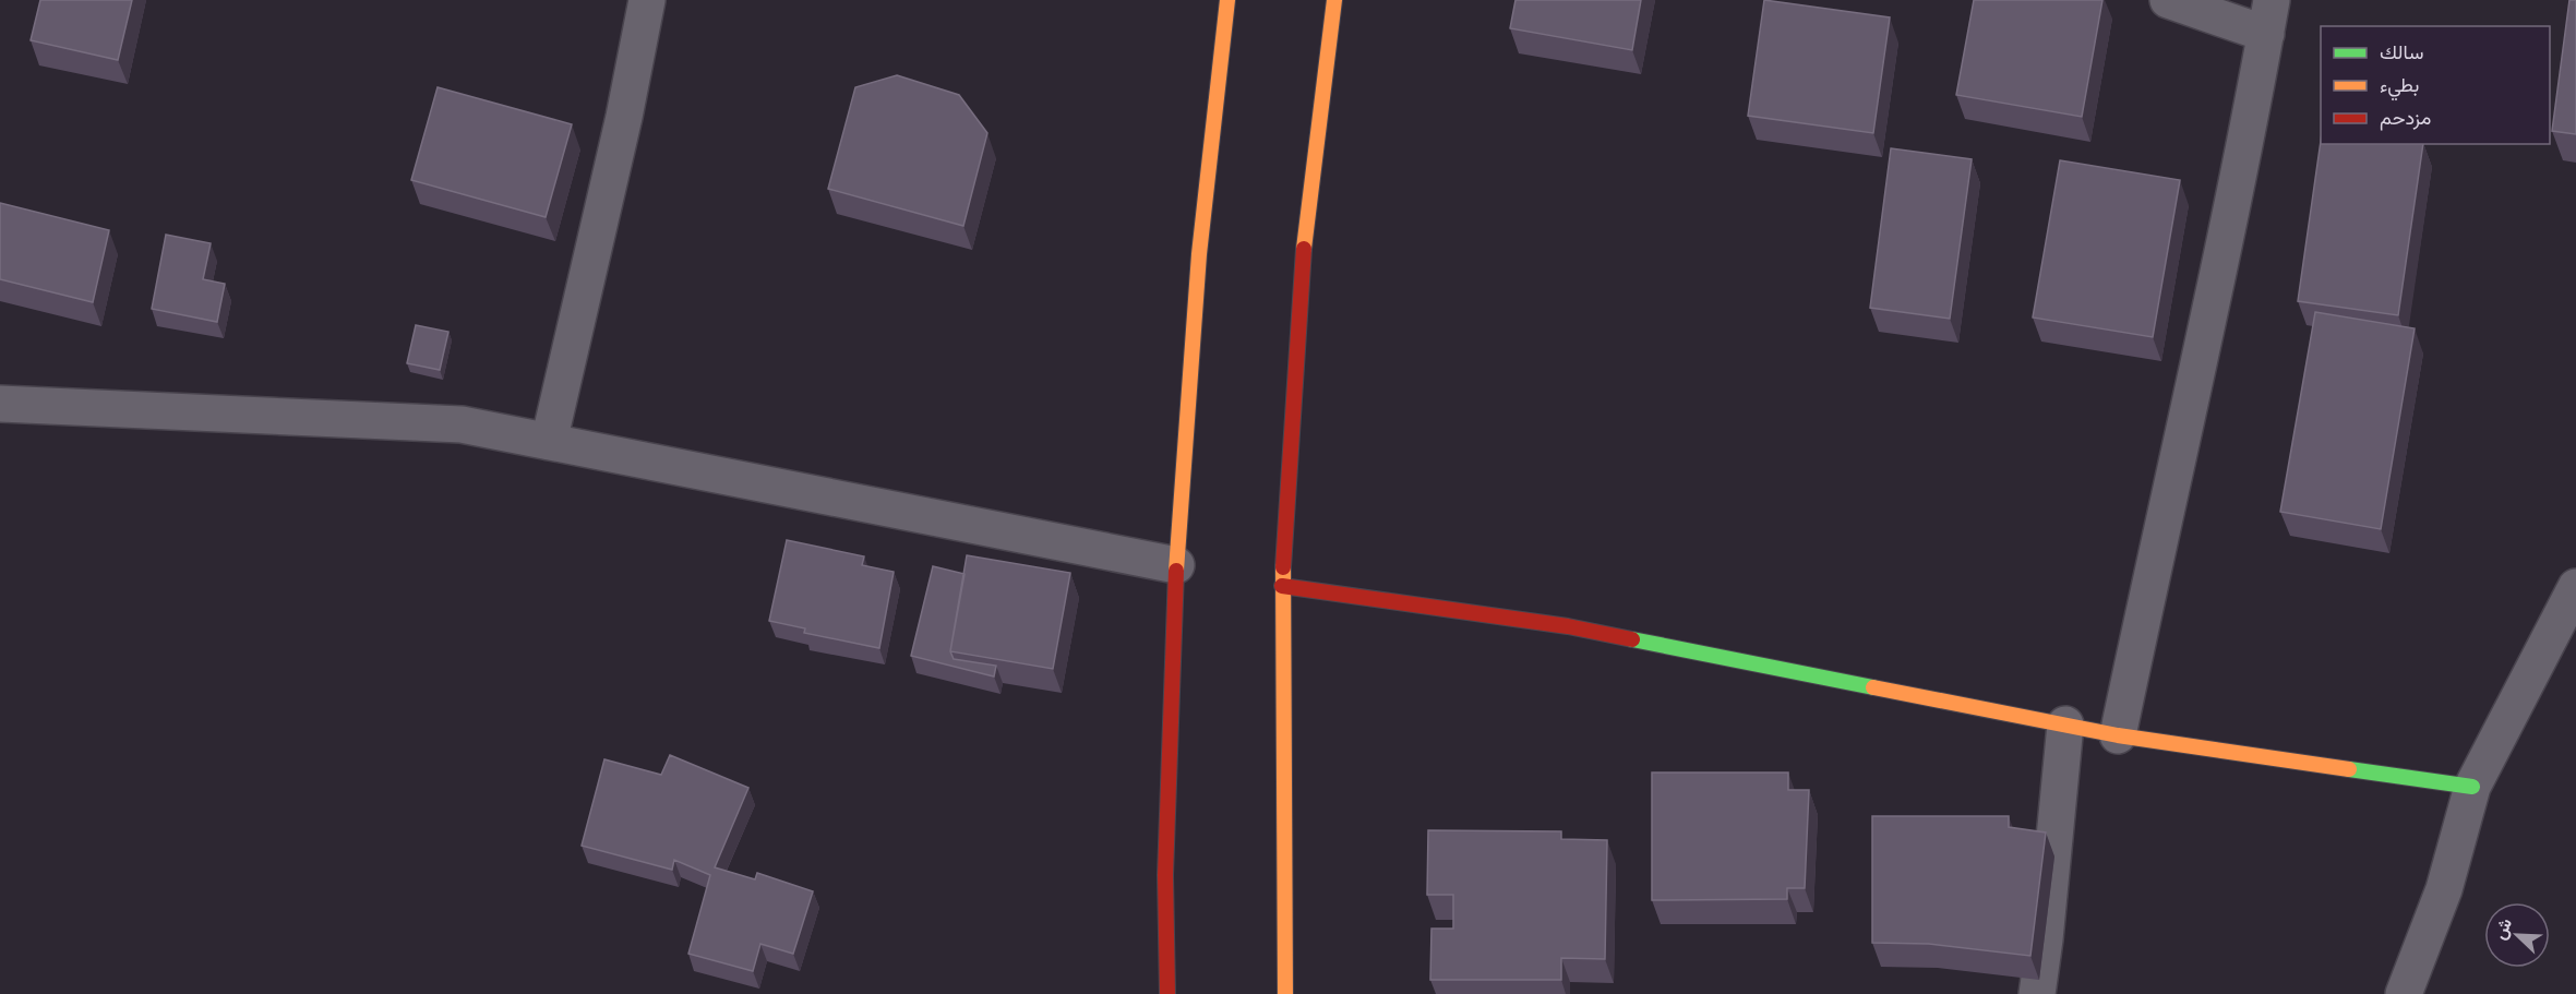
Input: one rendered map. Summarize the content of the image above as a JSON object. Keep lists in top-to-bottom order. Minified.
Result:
{"legend":["سالك","بطيء","مزدحم"],"north":"top left"}
